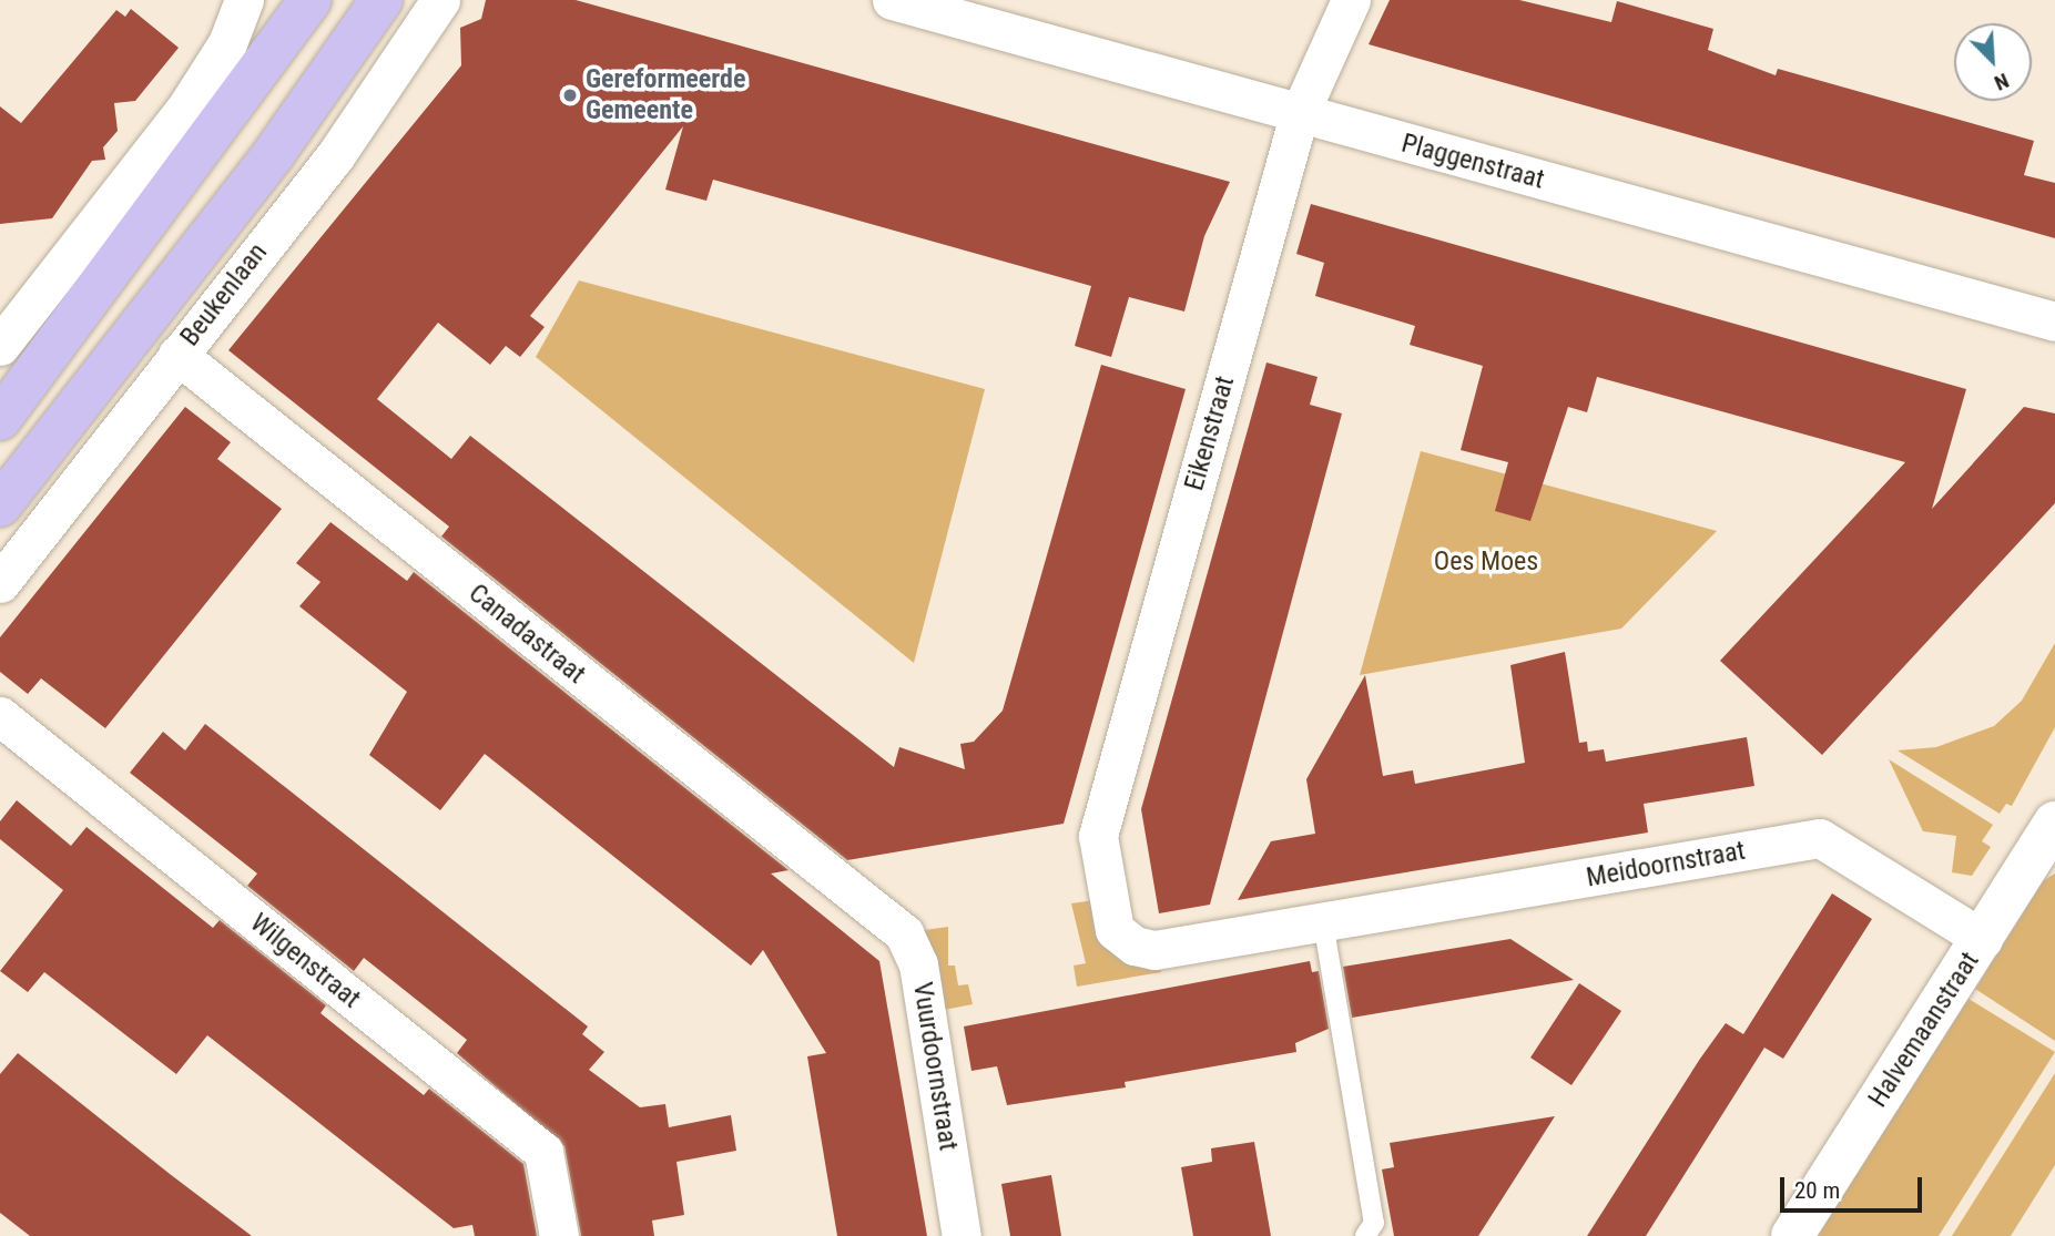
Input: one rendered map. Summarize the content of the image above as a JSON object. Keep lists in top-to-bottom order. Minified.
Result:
{"streets":{"main road":["Beukenlaan"],"street":["Plaggenstraat","Eikenstraat","Canadastraat","Meidoornstraat","Wilgenstraat","Halvemaanstraat","Vuurdoornstraat"]},"crossings":[["Plaggenstraat","Eikenstraat"],["Beukenlaan","Canadastraat"],["Eikenstraat","Meidoornstraat"],["Canadastraat","Vuurdoornstraat"],["Meidoornstraat","Halvemaanstraat"]],"parks":["Oes Moes"],"places":["Gereformeerde Gemeente"],"scale_bar":"20 m","north":"bottom right"}
